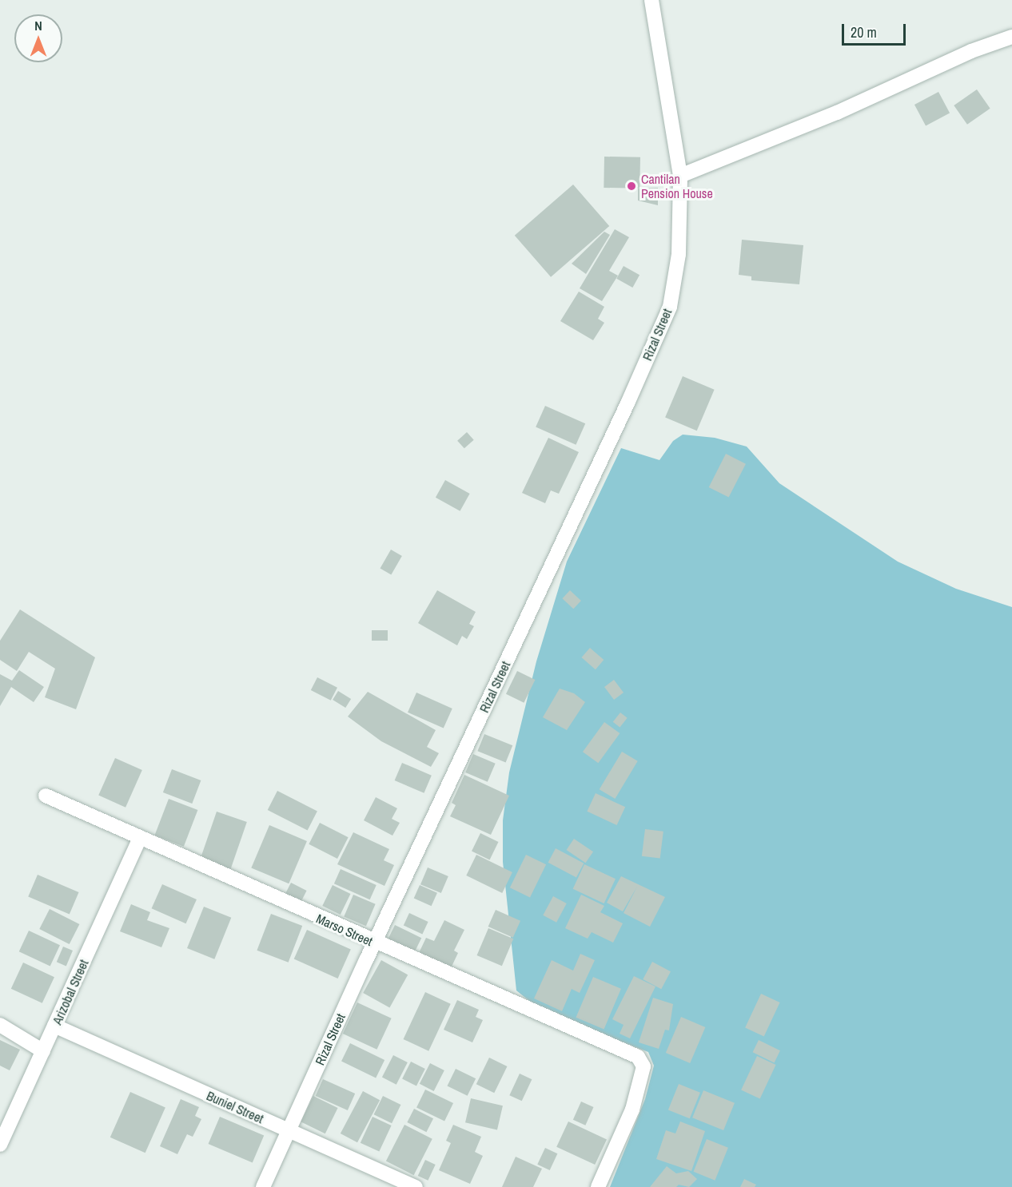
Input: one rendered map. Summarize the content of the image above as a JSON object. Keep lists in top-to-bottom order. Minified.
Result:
{"streets":{"street":["Rizal Street","Marso Street","Arizobal Street","Buniel Street"]},"crossings":[["Rizal Street","Marso Street"],["Rizal Street","Buniel Street"],["Marso Street","Arizobal Street"],["Arizobal Street","Buniel Street"]],"places":["Cantilan Pension House"],"scale_bar":"20 m","north":"top"}
